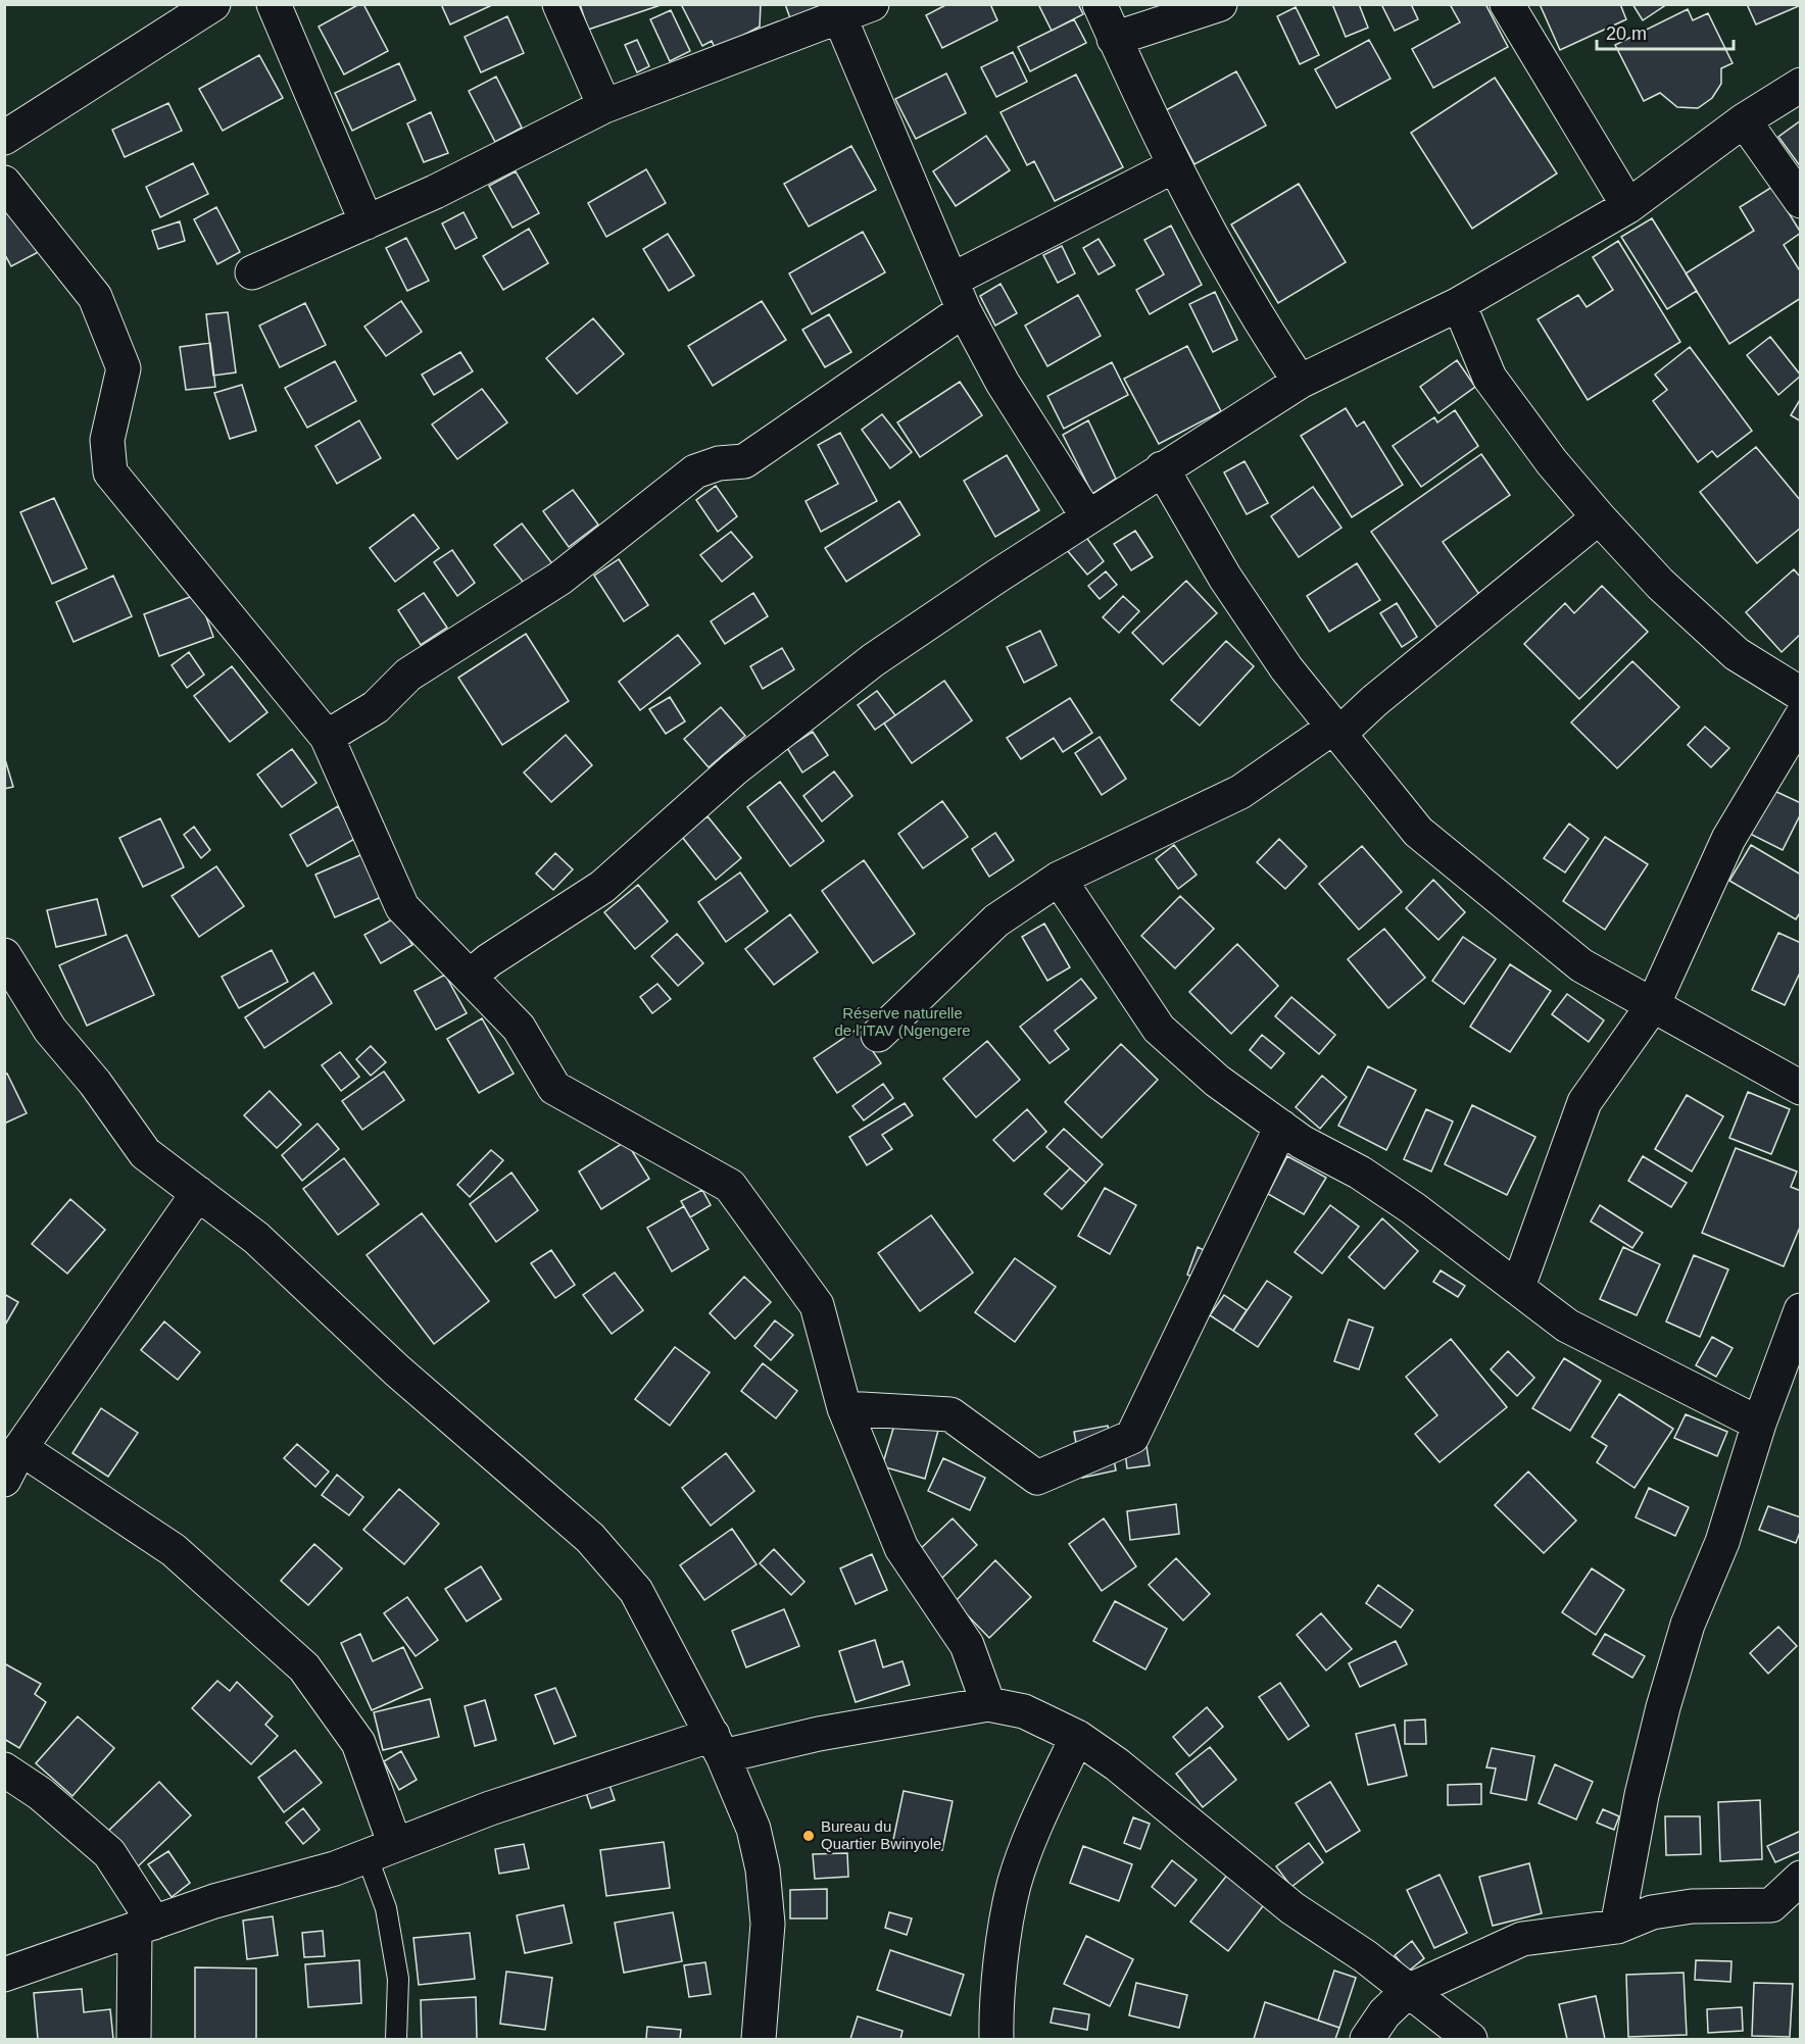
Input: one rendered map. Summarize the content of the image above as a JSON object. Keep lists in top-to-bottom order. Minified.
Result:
{"parks":["Réserve naturelle de l'ITAV (Ngengere"],"places":["Bureau du Quartier Bwinyole"],"scale_bar":"20 m"}
